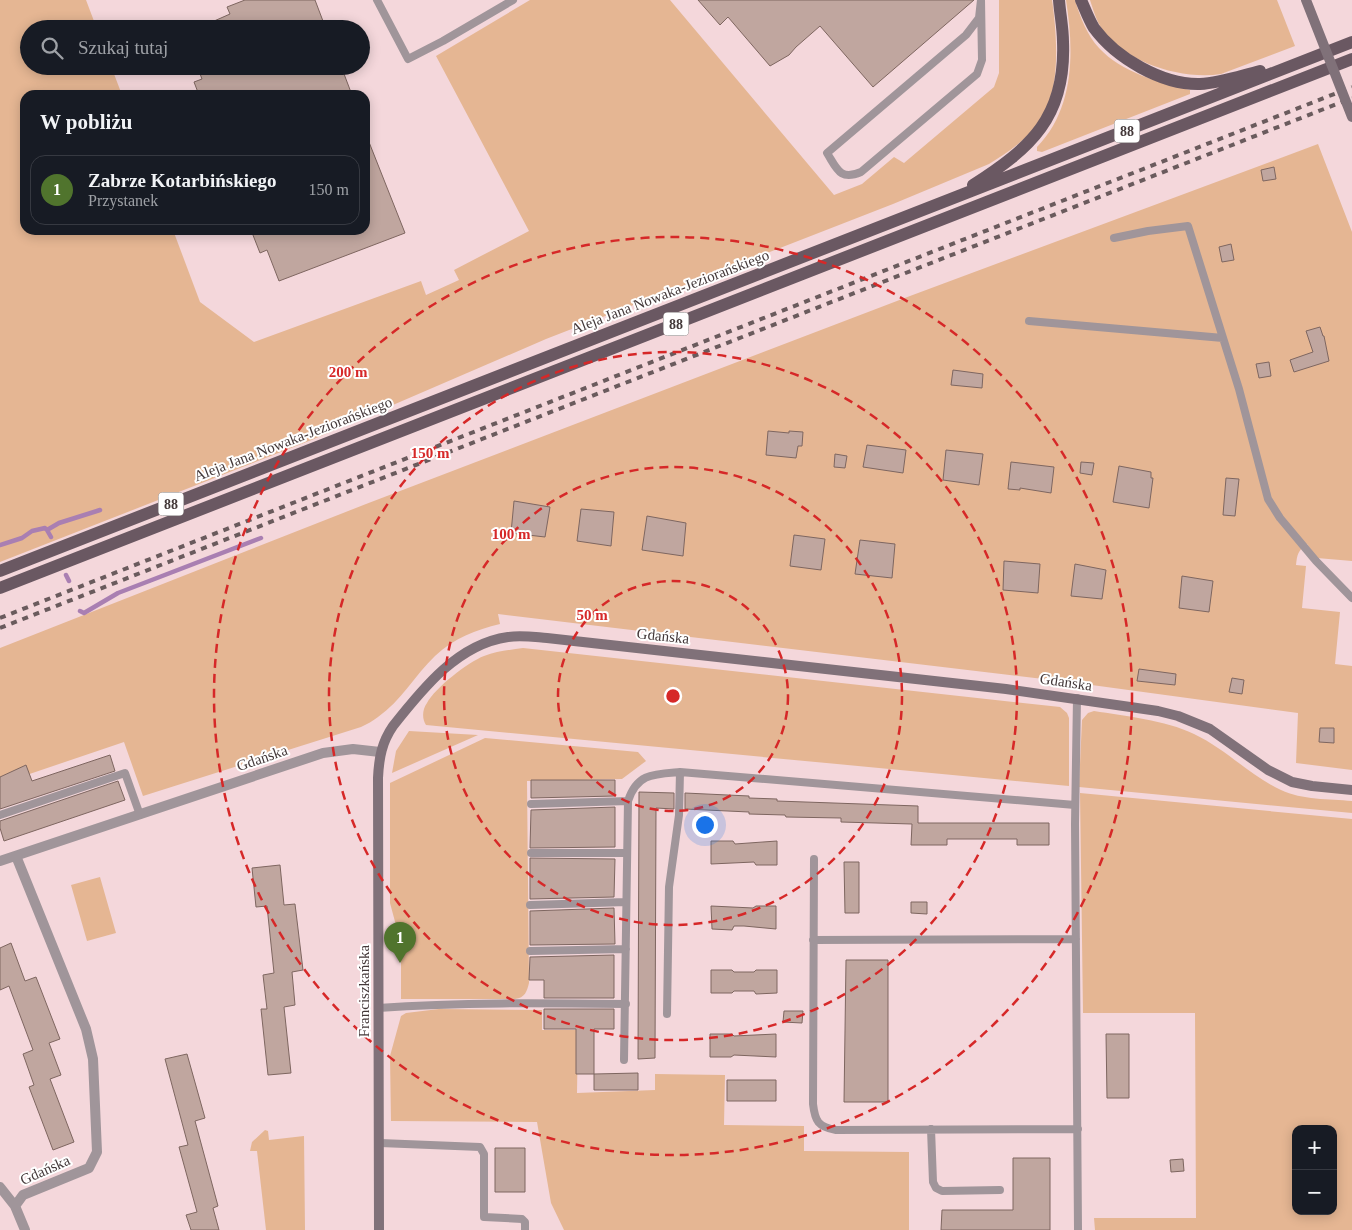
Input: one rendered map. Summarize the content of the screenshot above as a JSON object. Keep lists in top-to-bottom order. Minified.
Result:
{"streets":{"main road":["88","Aleja Jana Nowaka-Jeziorańskiego"],"street":["Gdańska","Franciszkańska"]},"crossings":[["Gdańska","Franciszkańska"]],"page":{"search":"Szukaj tutaj","heading":"W pobliżu","list":[{"mark":"1","name":"Zabrze Kotarbińskiego","note":"Przystanek","value":"150 m"}],"pins":"1","map_buttons":["+","−"]},"rings":["200 m","150 m","100 m","50 m"]}
